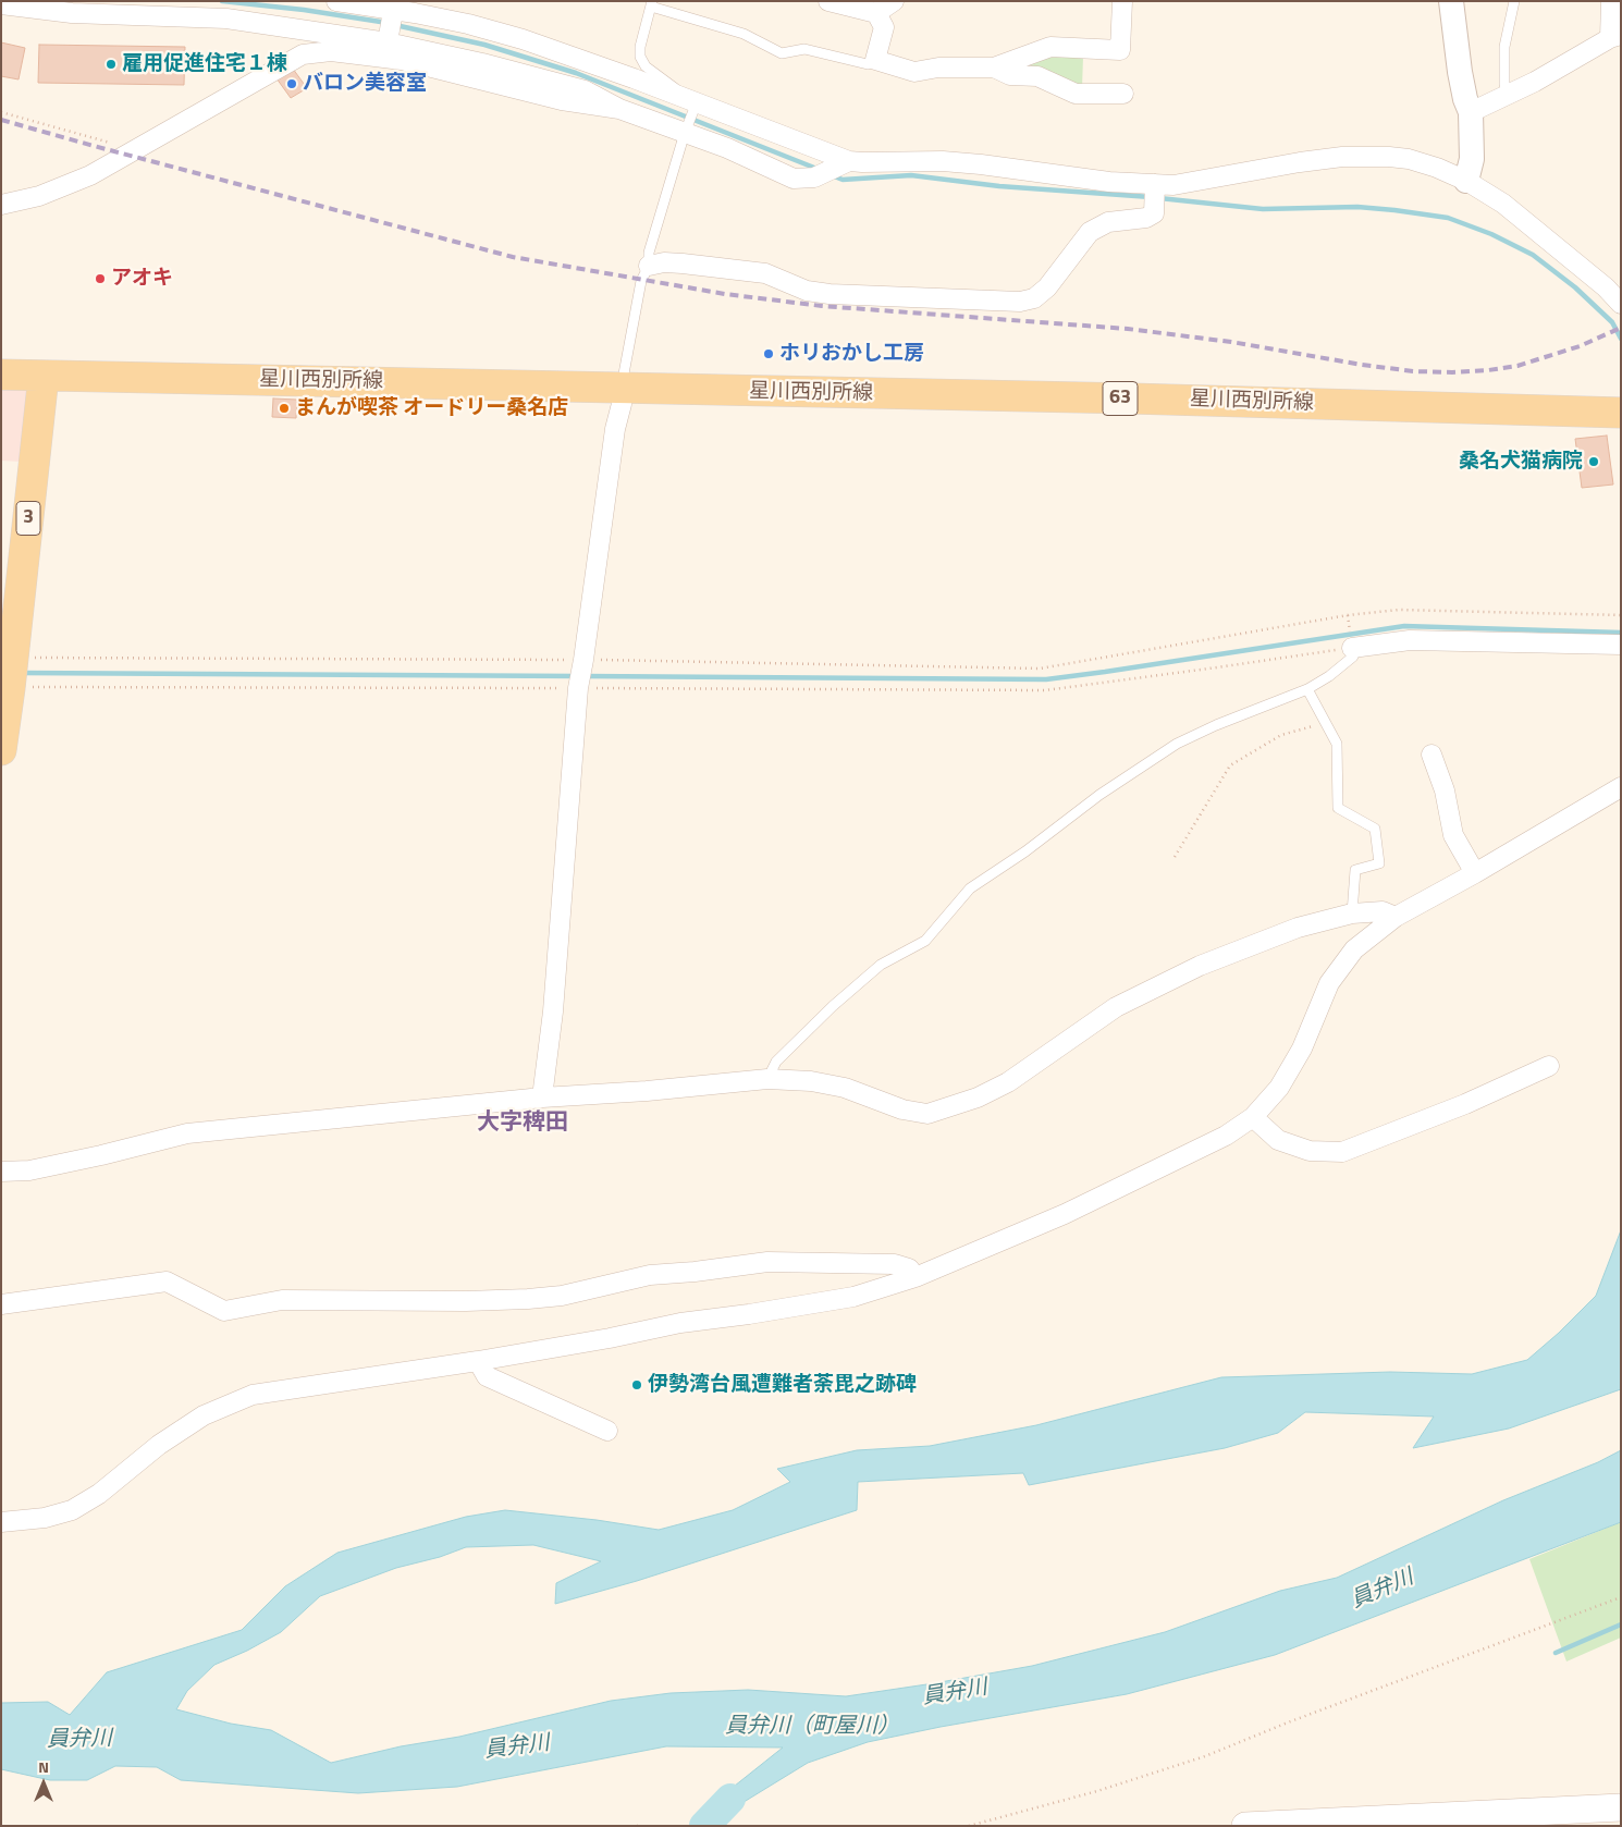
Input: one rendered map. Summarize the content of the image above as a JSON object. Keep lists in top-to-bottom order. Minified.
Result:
{"streets":{"main road":["星川西別所線","63","3"]},"crossings":[["星川西別所線","3"]],"districts":["大字稗田"],"water":["員弁川","員弁川（町屋川）"],"places":["雇用促進住宅１棟","バロン美容室","アオキ","ホリおかし工房","まんが喫茶 オードリー桑名店","桑名犬猫病院","伊勢湾台風遭難者荼毘之跡碑"],"north":"top"}
